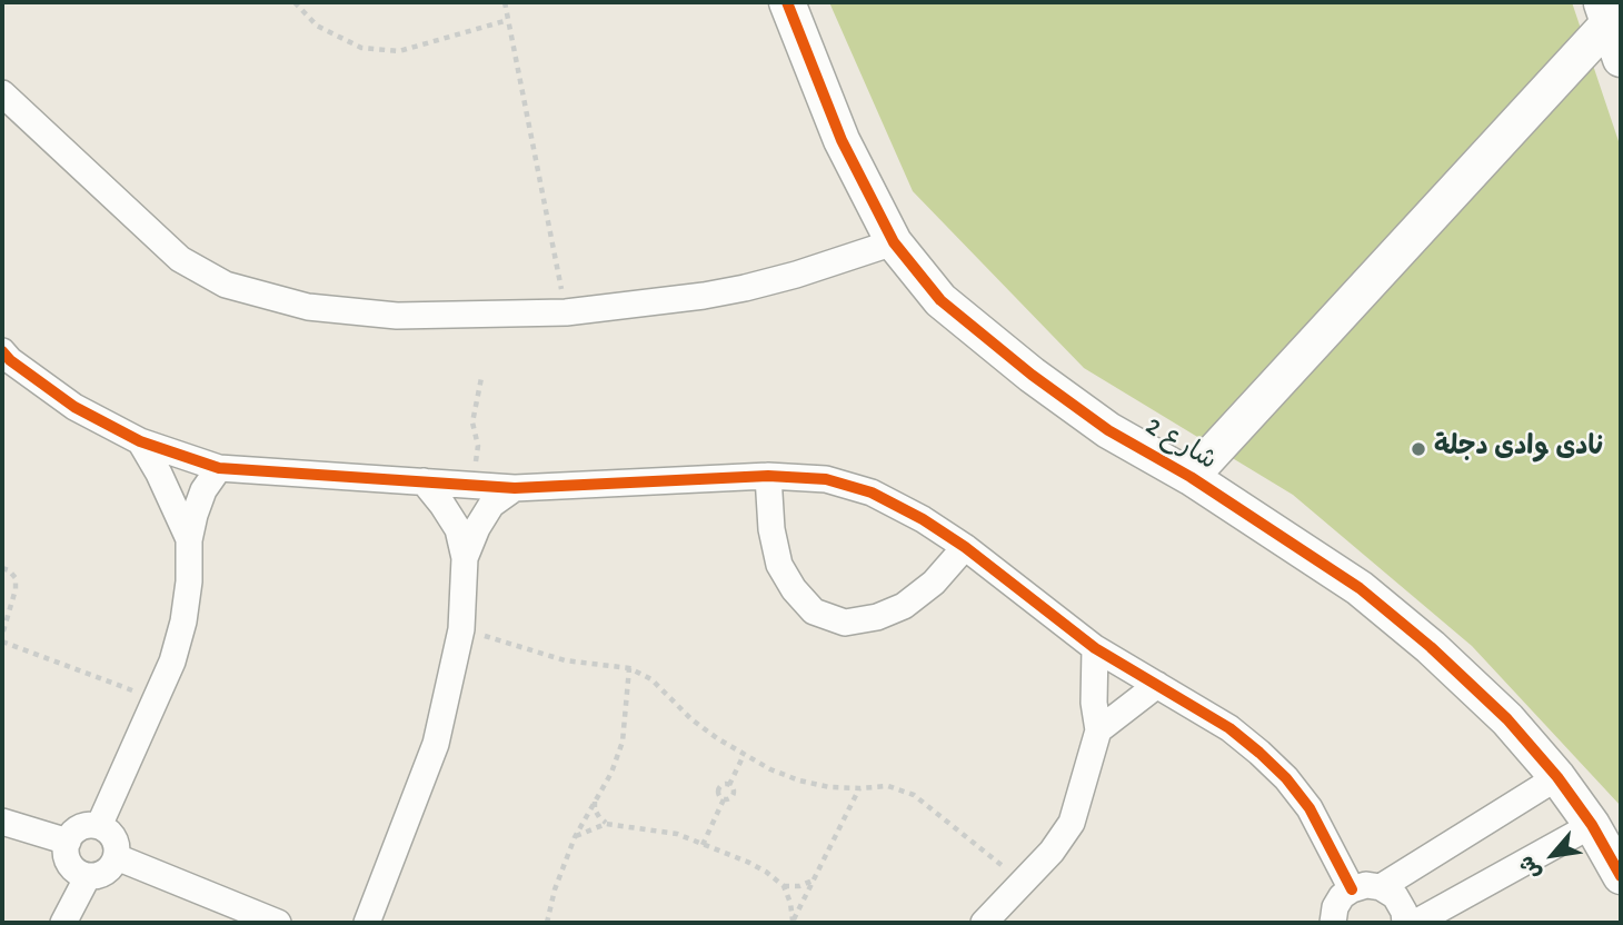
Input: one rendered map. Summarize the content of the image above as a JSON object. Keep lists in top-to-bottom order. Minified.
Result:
{"streets":{"street":["شارع 2"]},"places":["نادى وادى دجلة"],"north":"bottom left"}
